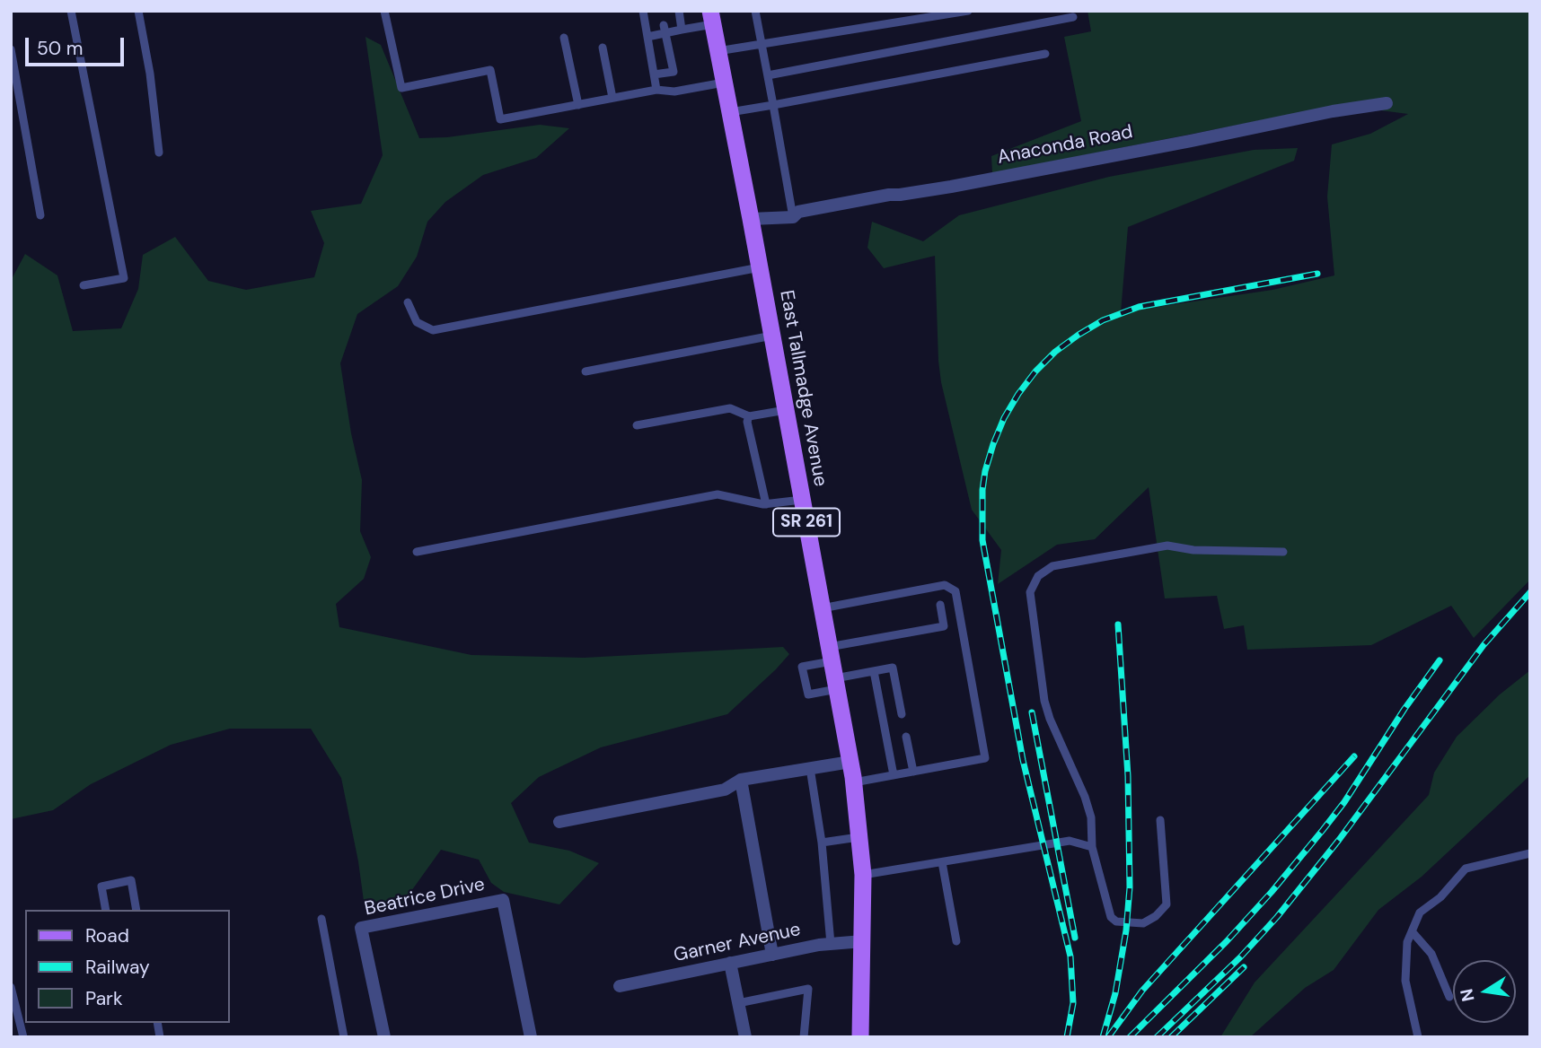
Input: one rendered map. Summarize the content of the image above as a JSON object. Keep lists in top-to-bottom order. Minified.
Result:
{"streets":{"main road":["East Tallmadge Avenue","SR 261"],"street":["Anaconda Road","Beatrice Drive","Garner Avenue"]},"crossings":[["Anaconda Road","East Tallmadge Avenue"],["East Tallmadge Avenue","Garner Avenue"]],"legend":["Road","Railway","Park"],"scale_bar":"50 m","north":"left"}
